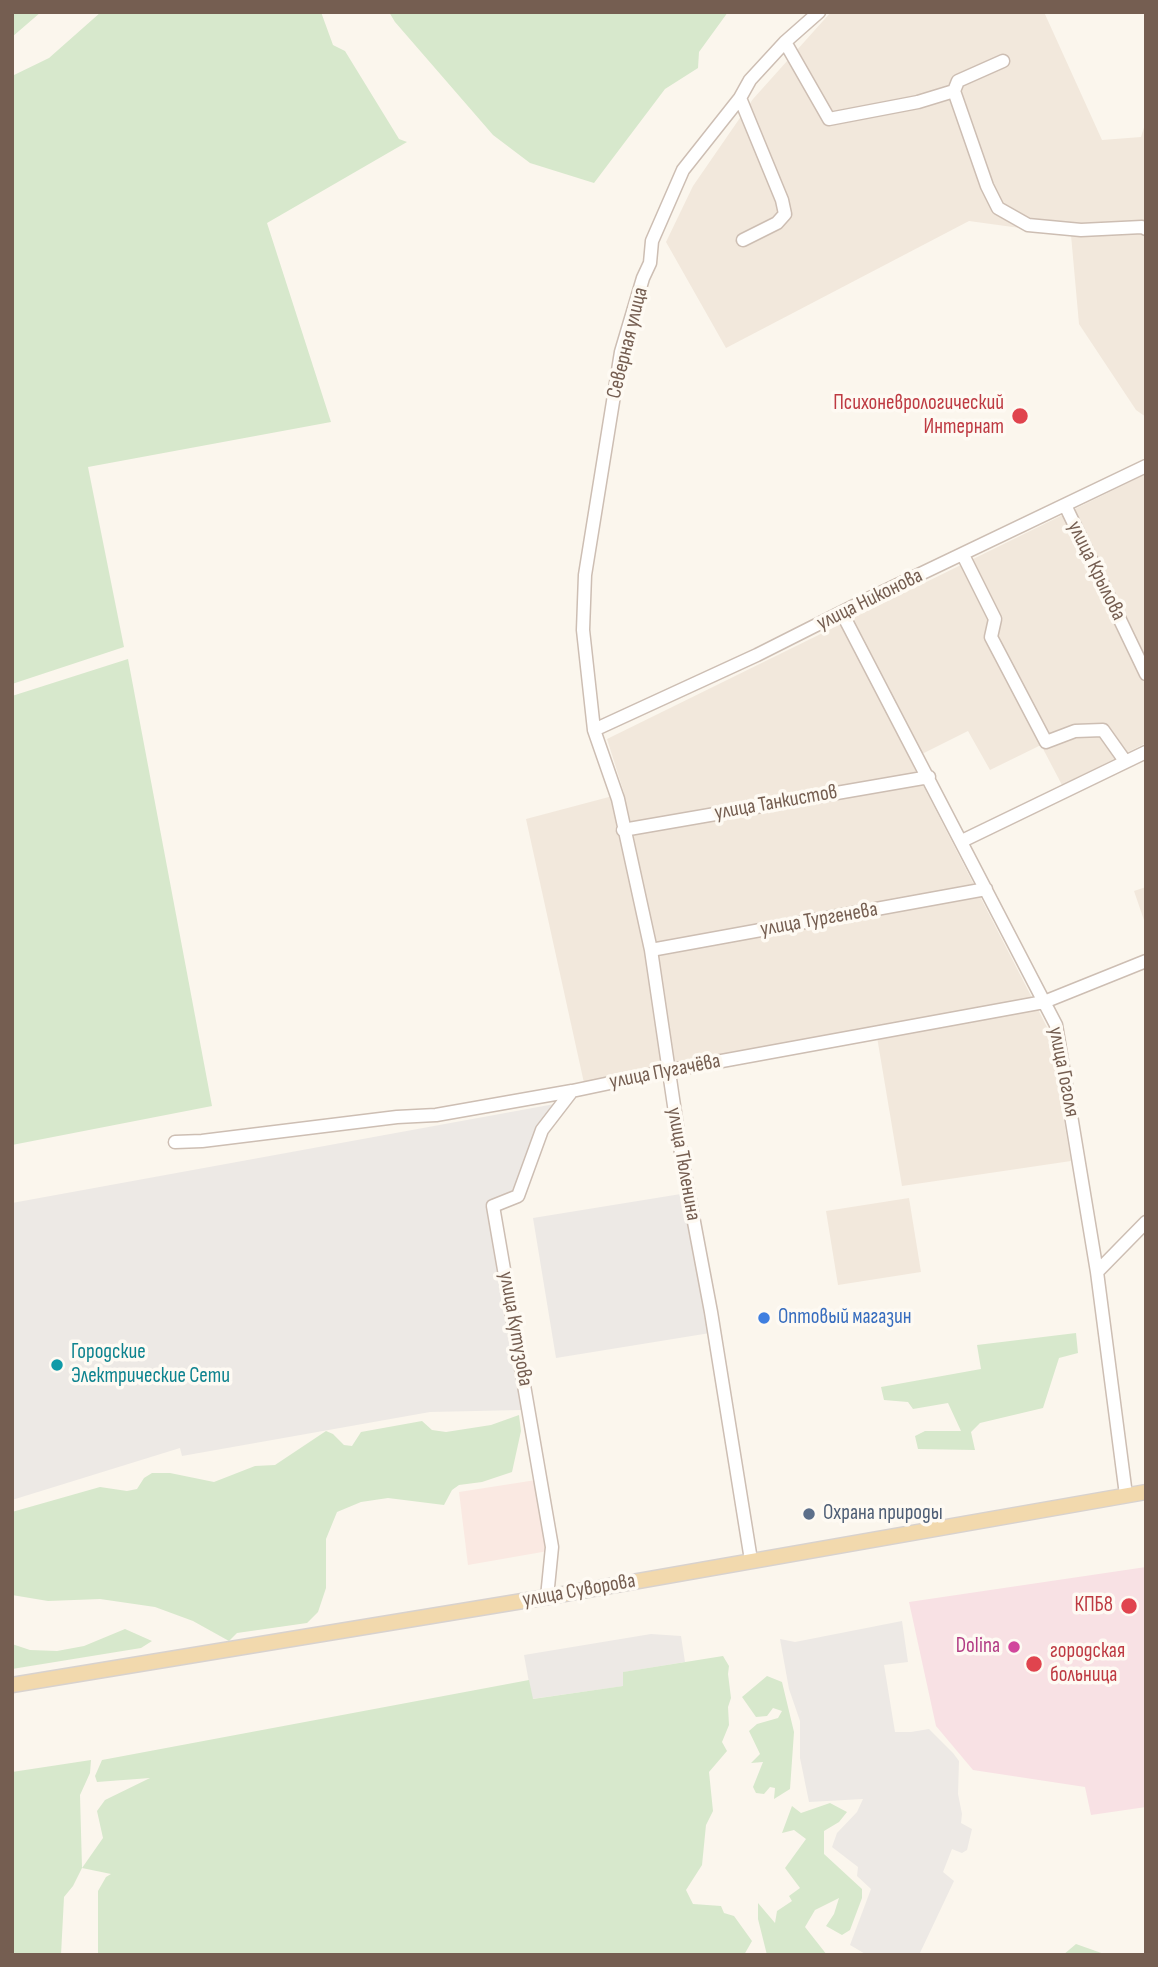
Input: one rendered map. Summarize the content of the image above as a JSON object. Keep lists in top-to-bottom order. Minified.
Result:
{"streets":{"main road":["улица Суворова"],"street":["Северная улица","улица Крылова","улица Никонова","улица Танкистов","улица Тургенева","улица Пугачёва","улица Гоголя","улица Тюленина","улица Кутузова"]},"crossings":[["Северная улица","улица Никонова"],["Северная улица","улица Тюленина"],["улица Крылова","улица Никонова"],["улица Никонова","улица Гоголя"],["улица Никонова","улица Тюленина"],["улица Танкистов","улица Гоголя"],["улица Танкистов","улица Тюленина"],["улица Тургенева","улица Гоголя"],["улица Тургенева","улица Тюленина"],["улица Пугачёва","улица Гоголя"],["улица Пугачёва","улица Тюленина"],["улица Пугачёва","улица Кутузова"],["улица Гоголя","улица Суворова"],["улица Тюленина","улица Суворова"],["улица Кутузова","улица Суворова"]],"places":["Психоневрологический Интернат","Оптовый магазин","Городские Электрические Сети","Охрана природы","КПБ8","Dolina","городская больница"]}
